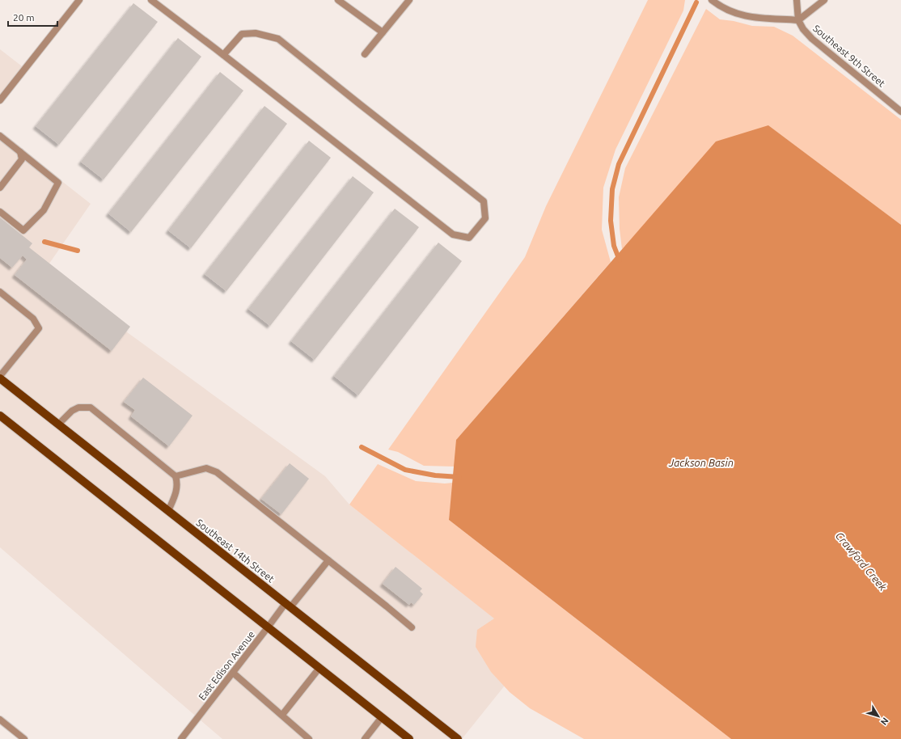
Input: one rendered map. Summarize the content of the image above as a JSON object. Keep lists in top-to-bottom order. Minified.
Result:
{"streets":{"main road":["Southeast 14th Street"],"street":["Southeast 9th Street","East Edison Avenue"]},"crossings":[["Southeast 14th Street","East Edison Avenue"]],"water":["Jackson Basin","Crawford Creek"],"scale_bar":"20 m","north":"bottom right"}
